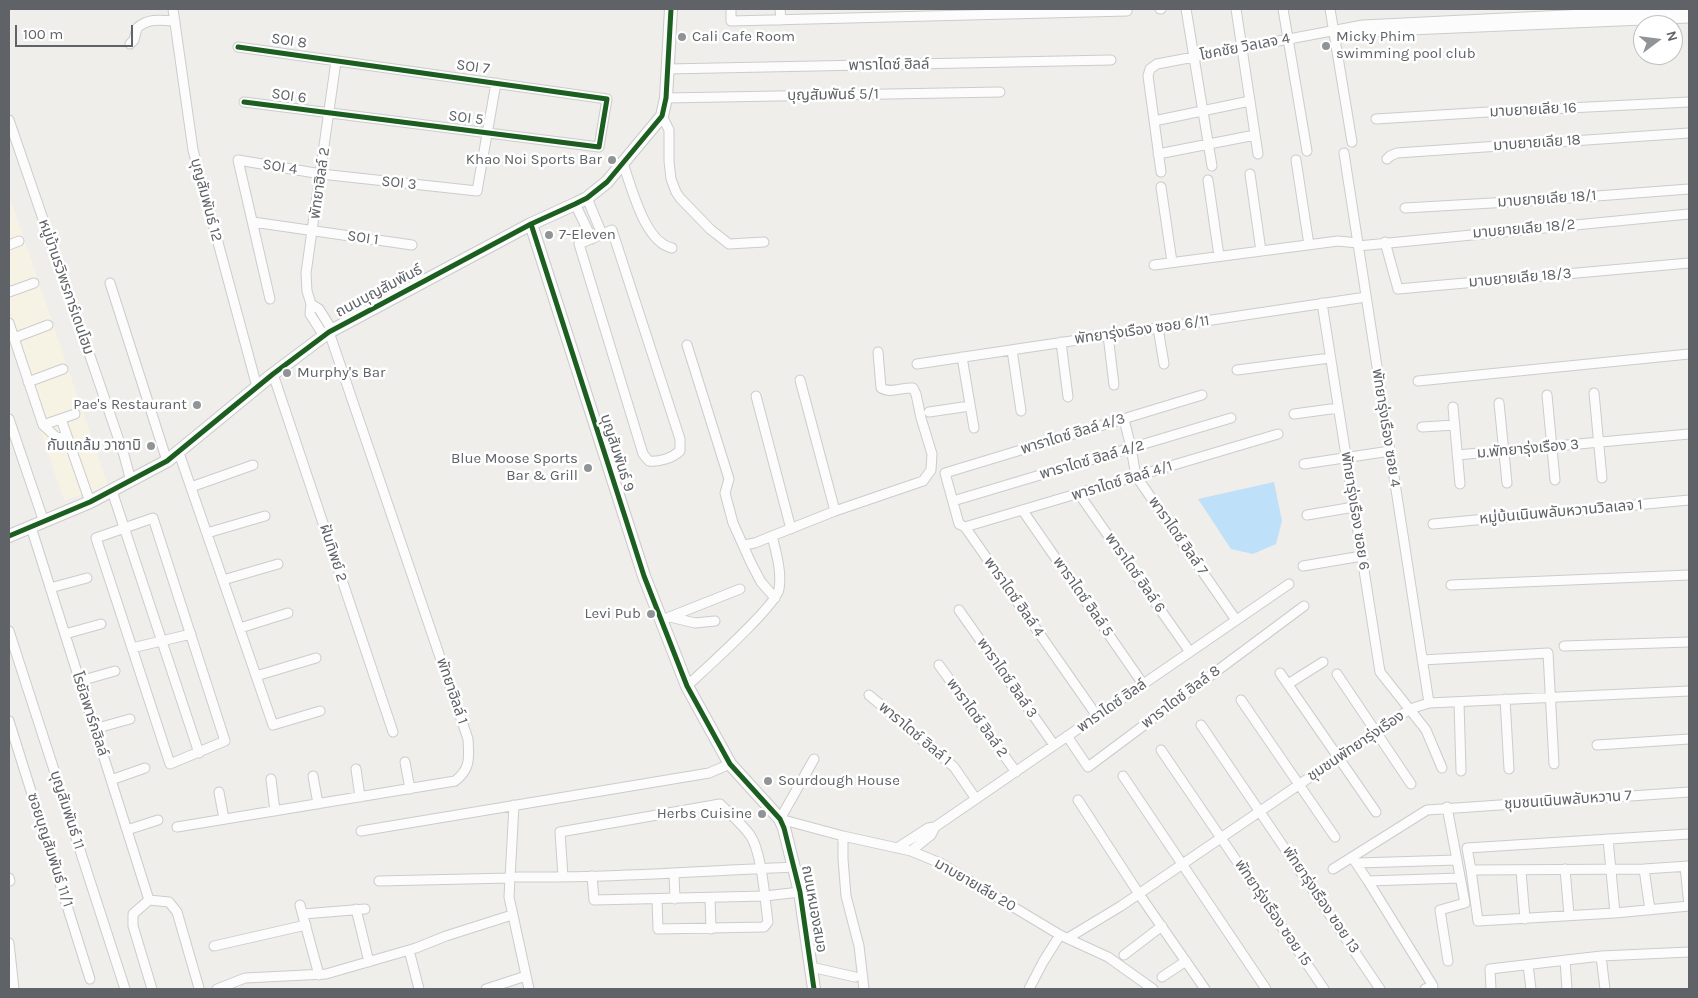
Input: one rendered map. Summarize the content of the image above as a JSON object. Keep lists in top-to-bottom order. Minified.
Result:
{"streets":{"street":["SOI 8","โชคชัย วิลเลจ 4","พาราไดซ์ ฮิลล์","SOI 7","บุญสัมพันธ์ 5/1","SOI 6","มาบยายเลีย 16","SOI 5","มาบยายเลีย 18","SOI 4","พัทยาฮิลล์ 2","SOI 3","มาบยายเลีย 18/1","บุญสัมพันธ์ 12","มาบยายเลีย 18/2","SOI 1","มาบยายเลีย 18/3","หมู่บ้านรวิพรการ์เดนโฮม","ถนนบุญสัมพันธ์","พัทยารุ่งเรือง ซอย 6/11","พัทยารุ่งเรือง ซอย 4","พาราไดซ์ ฮิลล์ 4/3","ม.พัทยารุ่งเรือง 3","บุญสัมพันธ์ 9","พาราไดซ์ ฮิลล์ 4/2","พาราไดซ์ ฮิลล์ 4/1","พัทยารุ่งเรือง ซอย 6","หมู่บ้นเนินพลับหวานวิลเลจ 1","พาราไดซ์ ฮิลล์ 7","ฝันทิพย์ 2","พาราไดซ์ ฮิลล์ 6","พาราไดซ์ ฮิลล์ 4","พาราไดซ์ ฮิลล์ 5","พาราไดซ์ ฮิลล์ 3","พัทยาฮิลล์ 1","พาราไดซ์ ฮิลล์ 8","โรยัลพาร์กฮิลล์","พาราไดซ์ ฮิลล์ 2","พาราไดซ์ ฮิลล์ 1","ชุมชนพัทยารุ่งเรือง","ชุมชนเนินพลับหวาน 7","บุญสัมพันธ์ 11","ซอยบุญสัมพันธ์ 11/1","มาบยายเลีย 20","พัทยารุ่งเรือง ซอย 13","ถนนหนองสมอ","พัทยารุ่งเรือง ซอย 15"]},"crossings":[["SOI 8","SOI 7"],["SOI 8","พัทยาฮิลล์ 2"],["พาราไดซ์ ฮิลล์","ถนนบุญสัมพันธ์"],["พาราไดซ์ ฮิลล์","พาราไดซ์ ฮิลล์ 7"],["พาราไดซ์ ฮิลล์","พาราไดซ์ ฮิลล์ 6"],["พาราไดซ์ ฮิลล์","พาราไดซ์ ฮิลล์ 4"],["พาราไดซ์ ฮิลล์","พาราไดซ์ ฮิลล์ 5"],["พาราไดซ์ ฮิลล์","พาราไดซ์ ฮิลล์ 3"],["พาราไดซ์ ฮิลล์","พาราไดซ์ ฮิลล์ 8"],["พาราไดซ์ ฮิลล์","พาราไดซ์ ฮิลล์ 2"],["พาราไดซ์ ฮิลล์","พาราไดซ์ ฮิลล์ 1"],["พาราไดซ์ ฮิลล์","มาบยายเลีย 20"],["SOI 7","SOI 5"],["SOI 7","พัทยาฮิลล์ 2"],["บุญสัมพันธ์ 5/1","ถนนบุญสัมพันธ์"],["SOI 6","SOI 5"],["SOI 6","พัทยาฮิลล์ 2"],["SOI 5","พัทยาฮิลล์ 2"],["SOI 5","SOI 3"],["SOI 4","พัทยาฮิลล์ 2"],["SOI 4","SOI 3"],["SOI 4","SOI 1"],["พัทยาฮิลล์ 2","SOI 3"],["พัทยาฮิลล์ 2","SOI 1"],["พัทยาฮิลล์ 2","ถนนบุญสัมพันธ์"],["พัทยาฮิลล์ 2","พัทยาฮิลล์ 1"],["บุญสัมพันธ์ 12","ถนนบุญสัมพันธ์"],["มาบยายเลีย 18/2","มาบยายเลีย 18/3"],["มาบยายเลีย 18/2","พัทยารุ่งเรือง ซอย 4"],["หมู่บ้านรวิพรการ์เดนโฮม","ถนนบุญสัมพันธ์"],["ถนนบุญสัมพันธ์","บุญสัมพันธ์ 9"],["ถนนบุญสัมพันธ์","ฝันทิพย์ 2"],["ถนนบุญสัมพันธ์","พัทยาฮิลล์ 1"],["ถนนบุญสัมพันธ์","โรยัลพาร์กฮิลล์"],["พัทยารุ่งเรือง ซอย 6/11","พัทยารุ่งเรือง ซอย 4"],["พัทยารุ่งเรือง ซอย 6/11","พัทยารุ่งเรือง ซอย 6"],["พัทยารุ่งเรือง ซอย 4","ชุมชนพัทยารุ่งเรือง"],["พาราไดซ์ ฮิลล์ 4/3","พาราไดซ์ ฮิลล์ 7"],["พาราไดซ์ ฮิลล์ 4/3","พาราไดซ์ ฮิลล์ 4"],["บุญสัมพันธ์ 9","ถนนหนองสมอ"],["พาราไดซ์ ฮิลล์ 4/2","พาราไดซ์ ฮิลล์ 7"],["พาราไดซ์ ฮิลล์ 4/2","พาราไดซ์ ฮิลล์ 4"],["พาราไดซ์ ฮิลล์ 4/1","พาราไดซ์ ฮิลล์ 7"],["พาราไดซ์ ฮิลล์ 4/1","พาราไดซ์ ฮิลล์ 6"],["พาราไดซ์ ฮิลล์ 4/1","พาราไดซ์ ฮิลล์ 4"],["พาราไดซ์ ฮิลล์ 4/1","พาราไดซ์ ฮิลล์ 5"],["พัทยารุ่งเรือง ซอย 6","ชุมชนพัทยารุ่งเรือง"],["ชุมชนพัทยารุ่งเรือง","มาบยายเลีย 20"],["ชุมชนพัทยารุ่งเรือง","พัทยารุ่งเรือง ซอย 13"],["ชุมชนพัทยารุ่งเรือง","พัทยารุ่งเรือง ซอย 15"],["มาบยายเลีย 20","ถนนหนองสมอ"]],"places":["Cali Cafe Room","Micky Phim swimming pool club","Khao Noi Sports Bar","7-Eleven","Murphy's Bar","Pae's Restaurant","กับแกล้ม วาซาบิ","Blue Moose Sports Bar & Grill","Levi Pub","Sourdough House","Herbs Cuisine"],"scale_bar":"100 m","north":"right"}
